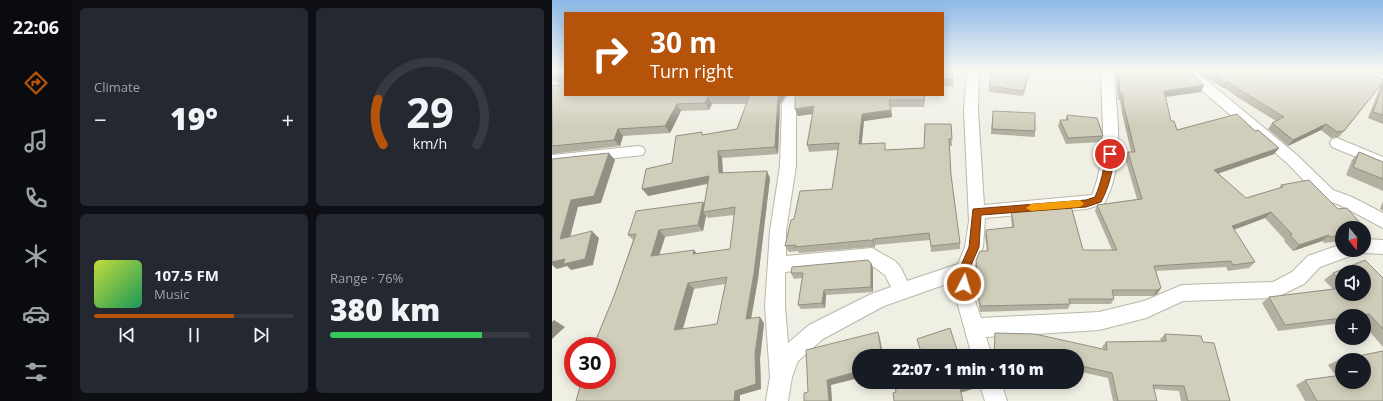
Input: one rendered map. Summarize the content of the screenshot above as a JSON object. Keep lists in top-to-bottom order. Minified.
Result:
{"north":"bottom","page":{"tabs":"22:06","tile":["Climate",["Range · 76%","380 km"]],"turn":["30 m","Turn right"],"heat":["−","19°","+"],"map_buttons":["+","−"],"song":["107.5 FM","Music"],"limit":"30","trip":"22:07 · 1 min · 110 m","gauge":["29","km/h"]}}
